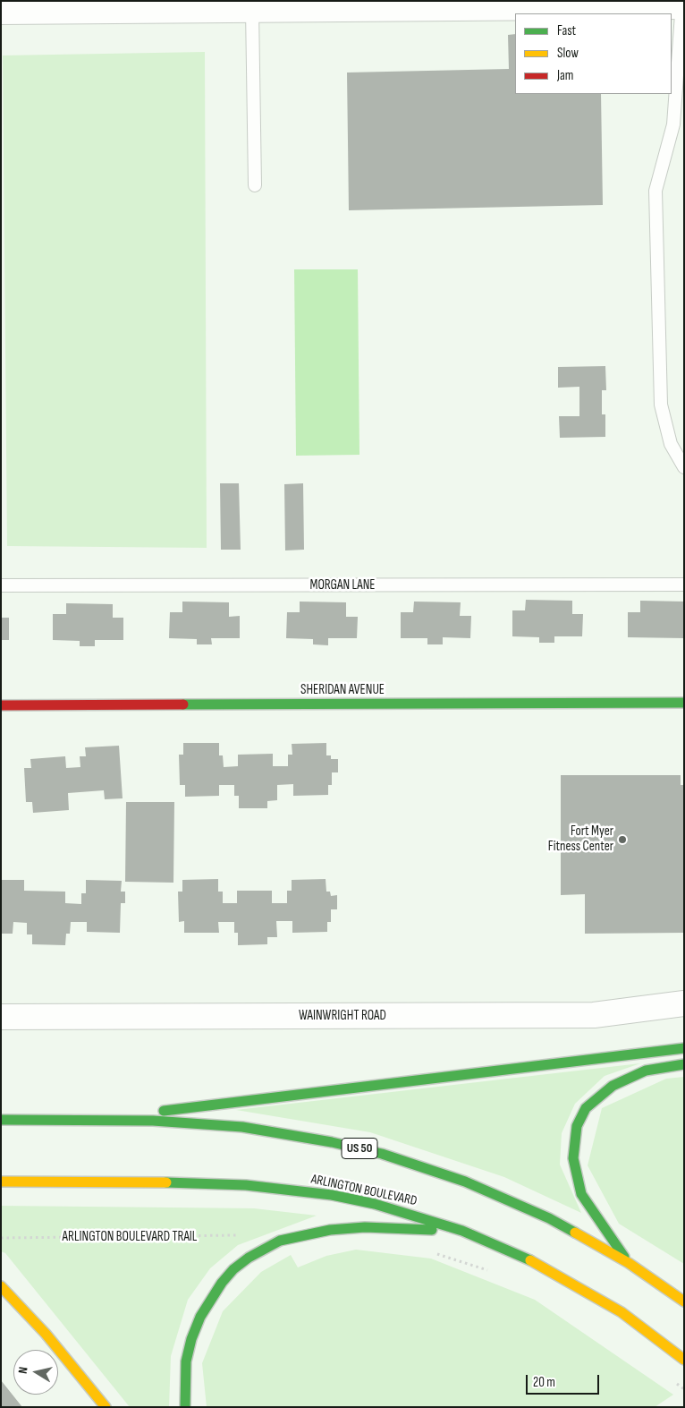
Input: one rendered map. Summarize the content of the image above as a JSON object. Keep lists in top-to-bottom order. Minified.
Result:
{"streets":{"main road":["SHERIDAN AVENUE","US 50","ARLINGTON BOULEVARD"],"street":["WAINWRIGHT ROAD"],"lane":["MORGAN LANE"],"path":["ARLINGTON BOULEVARD TRAIL"]},"places":["Fort Myer Fitness Center"],"legend":["Fast","Slow","Jam"],"scale_bar":"20 m","north":"left"}
